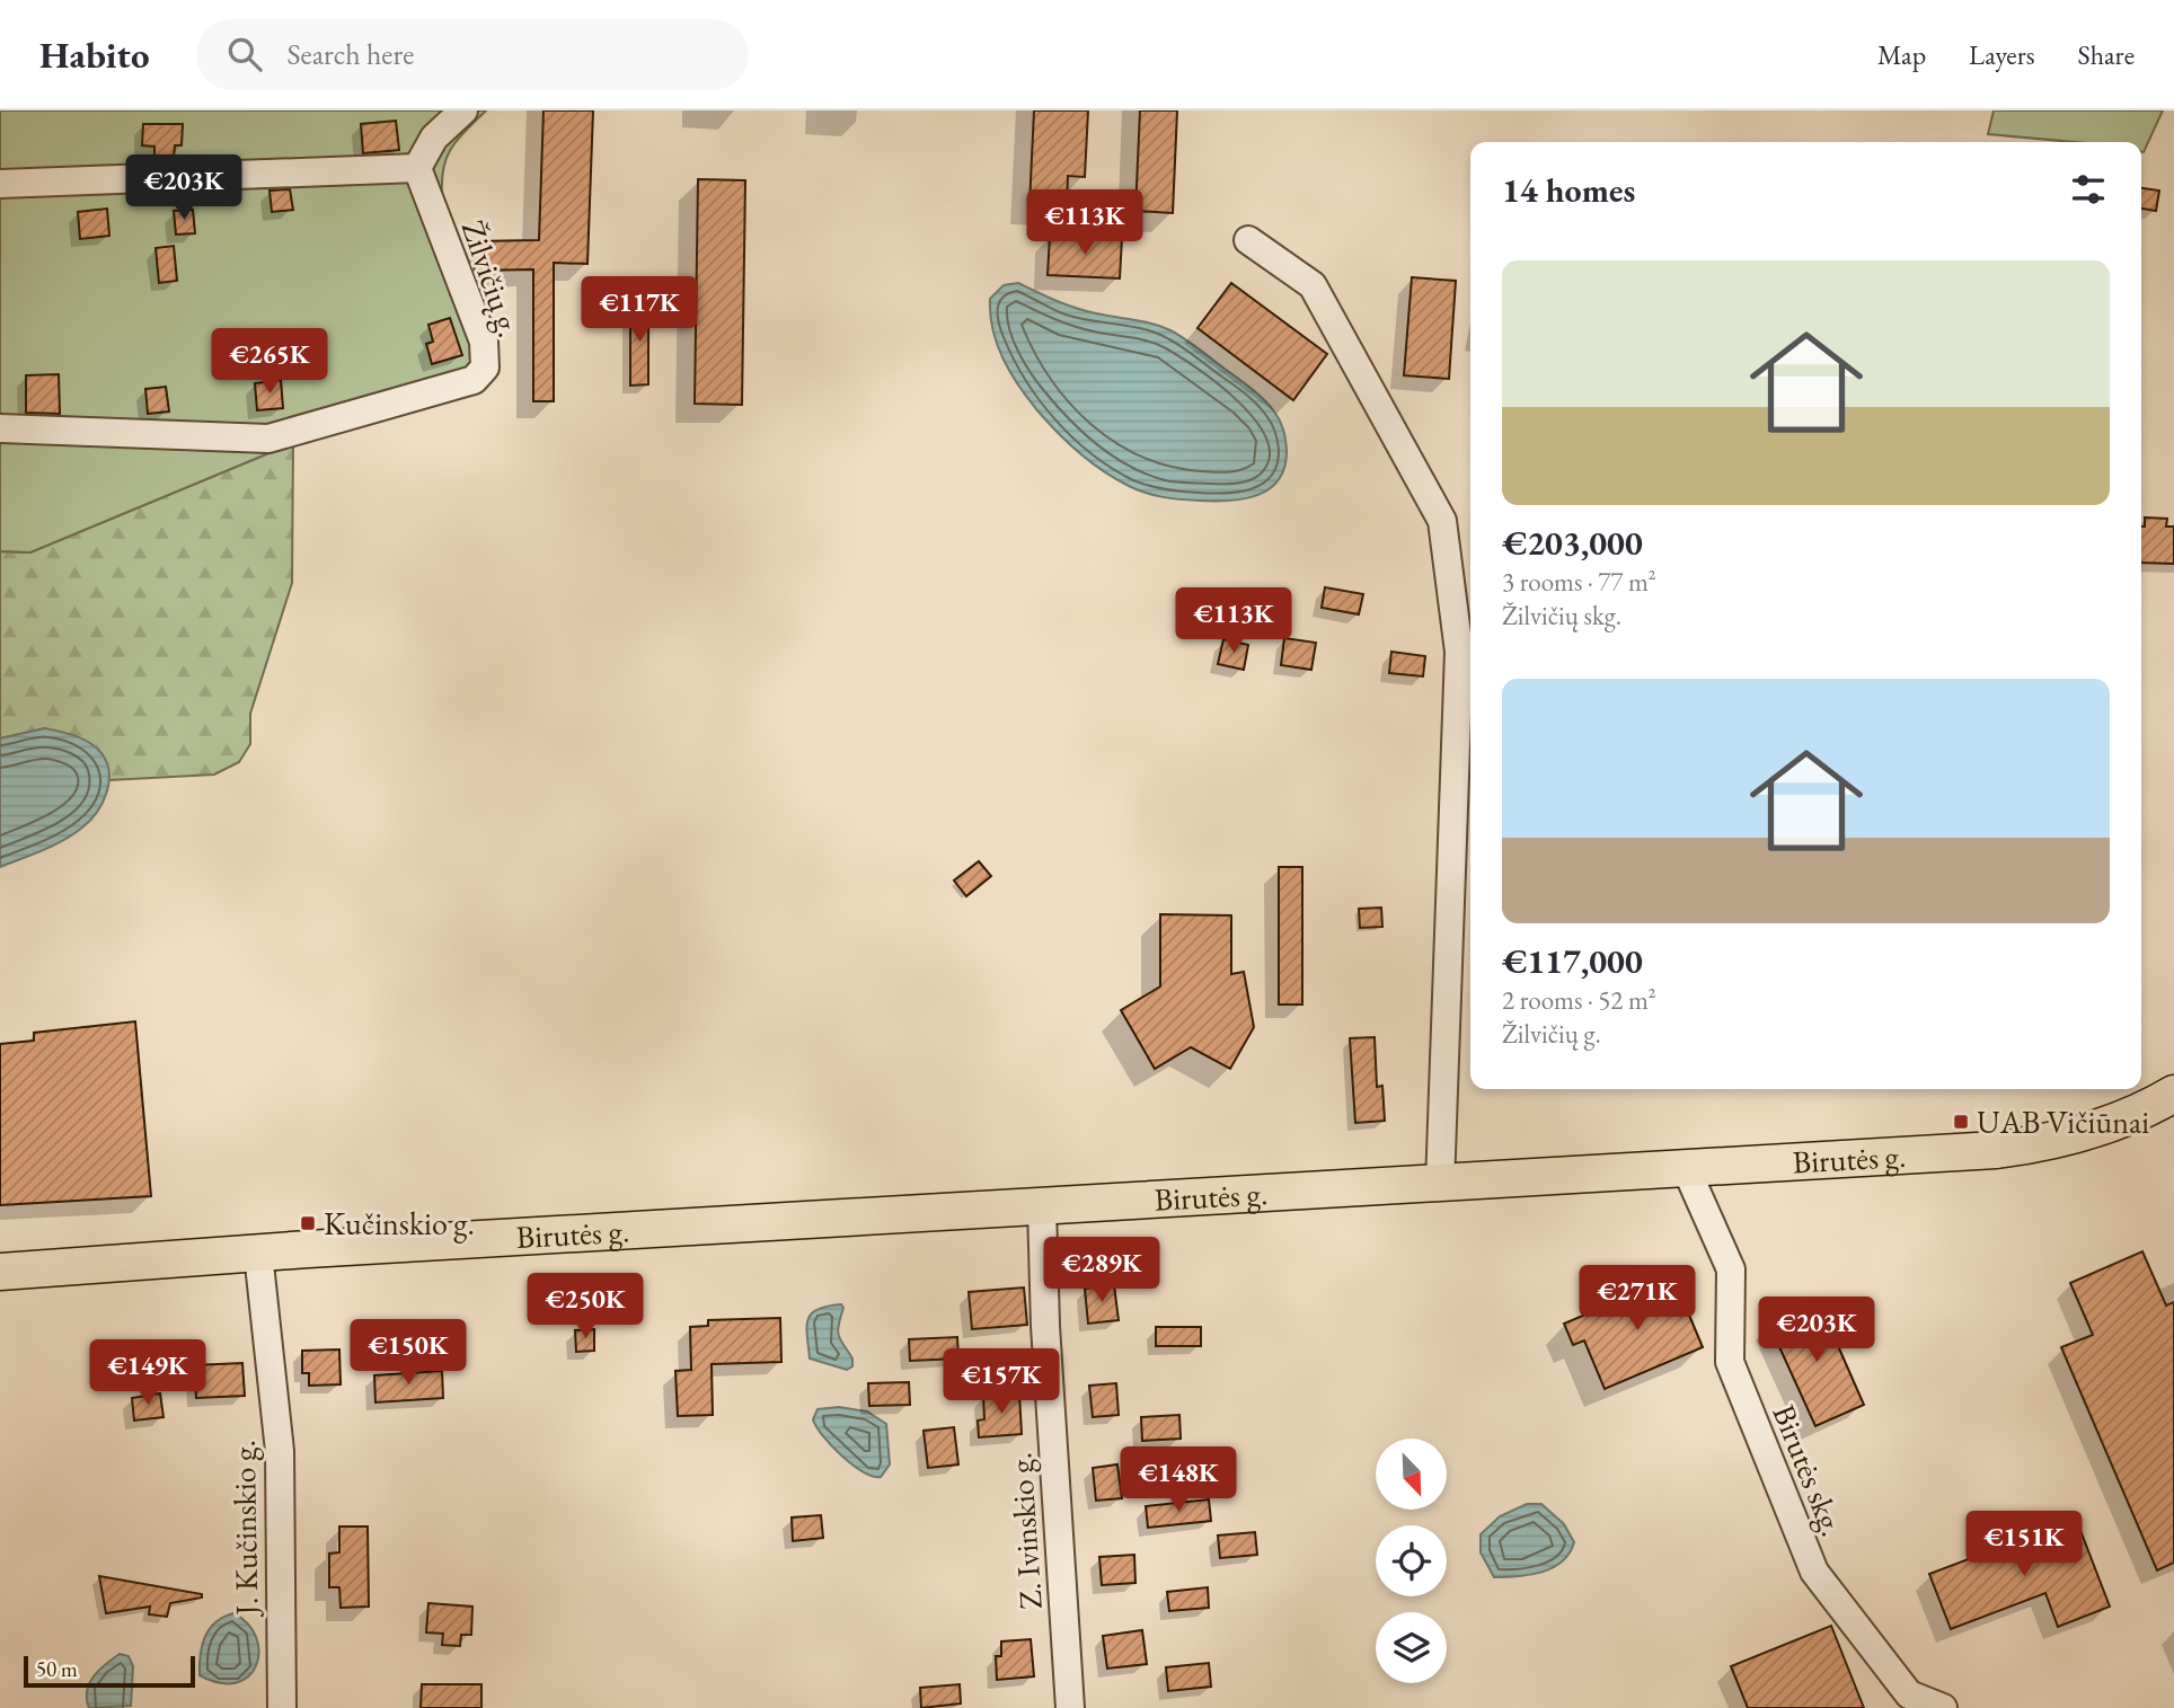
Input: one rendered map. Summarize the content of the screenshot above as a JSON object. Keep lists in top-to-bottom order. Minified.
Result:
{"streets":{"main road":["Birutės g."],"street":["Žilvičių g.","Birutės skg.","J. Kučinskio g.","Z. Ivinskio g."]},"crossings":[["Birutės g.","Birutės skg."],["Birutės g.","J. Kučinskio g."],["Birutės g.","Z. Ivinskio g."]],"places":{"transit":["UAB Vičiūnai","Kučinskio g."]},"scale_bar":"50 m","north":"bottom right","page":{"header":"Habito","search":"Search here","nav":["Map","Layers","Share"],"heading":"14 homes","price":["€203K","€113K","€117K","€265K","€113K","€289K","€271K","€250K","€203K","€150K","€149K","€157K","€148K","€151K"],"list":[{"name":"€203,000","note":"3 rooms · 77 m² · Žilvičių skg."},{"name":"€117,000","note":"2 rooms · 52 m² · Žilvičių g."}],"scale":"50 m"}}
